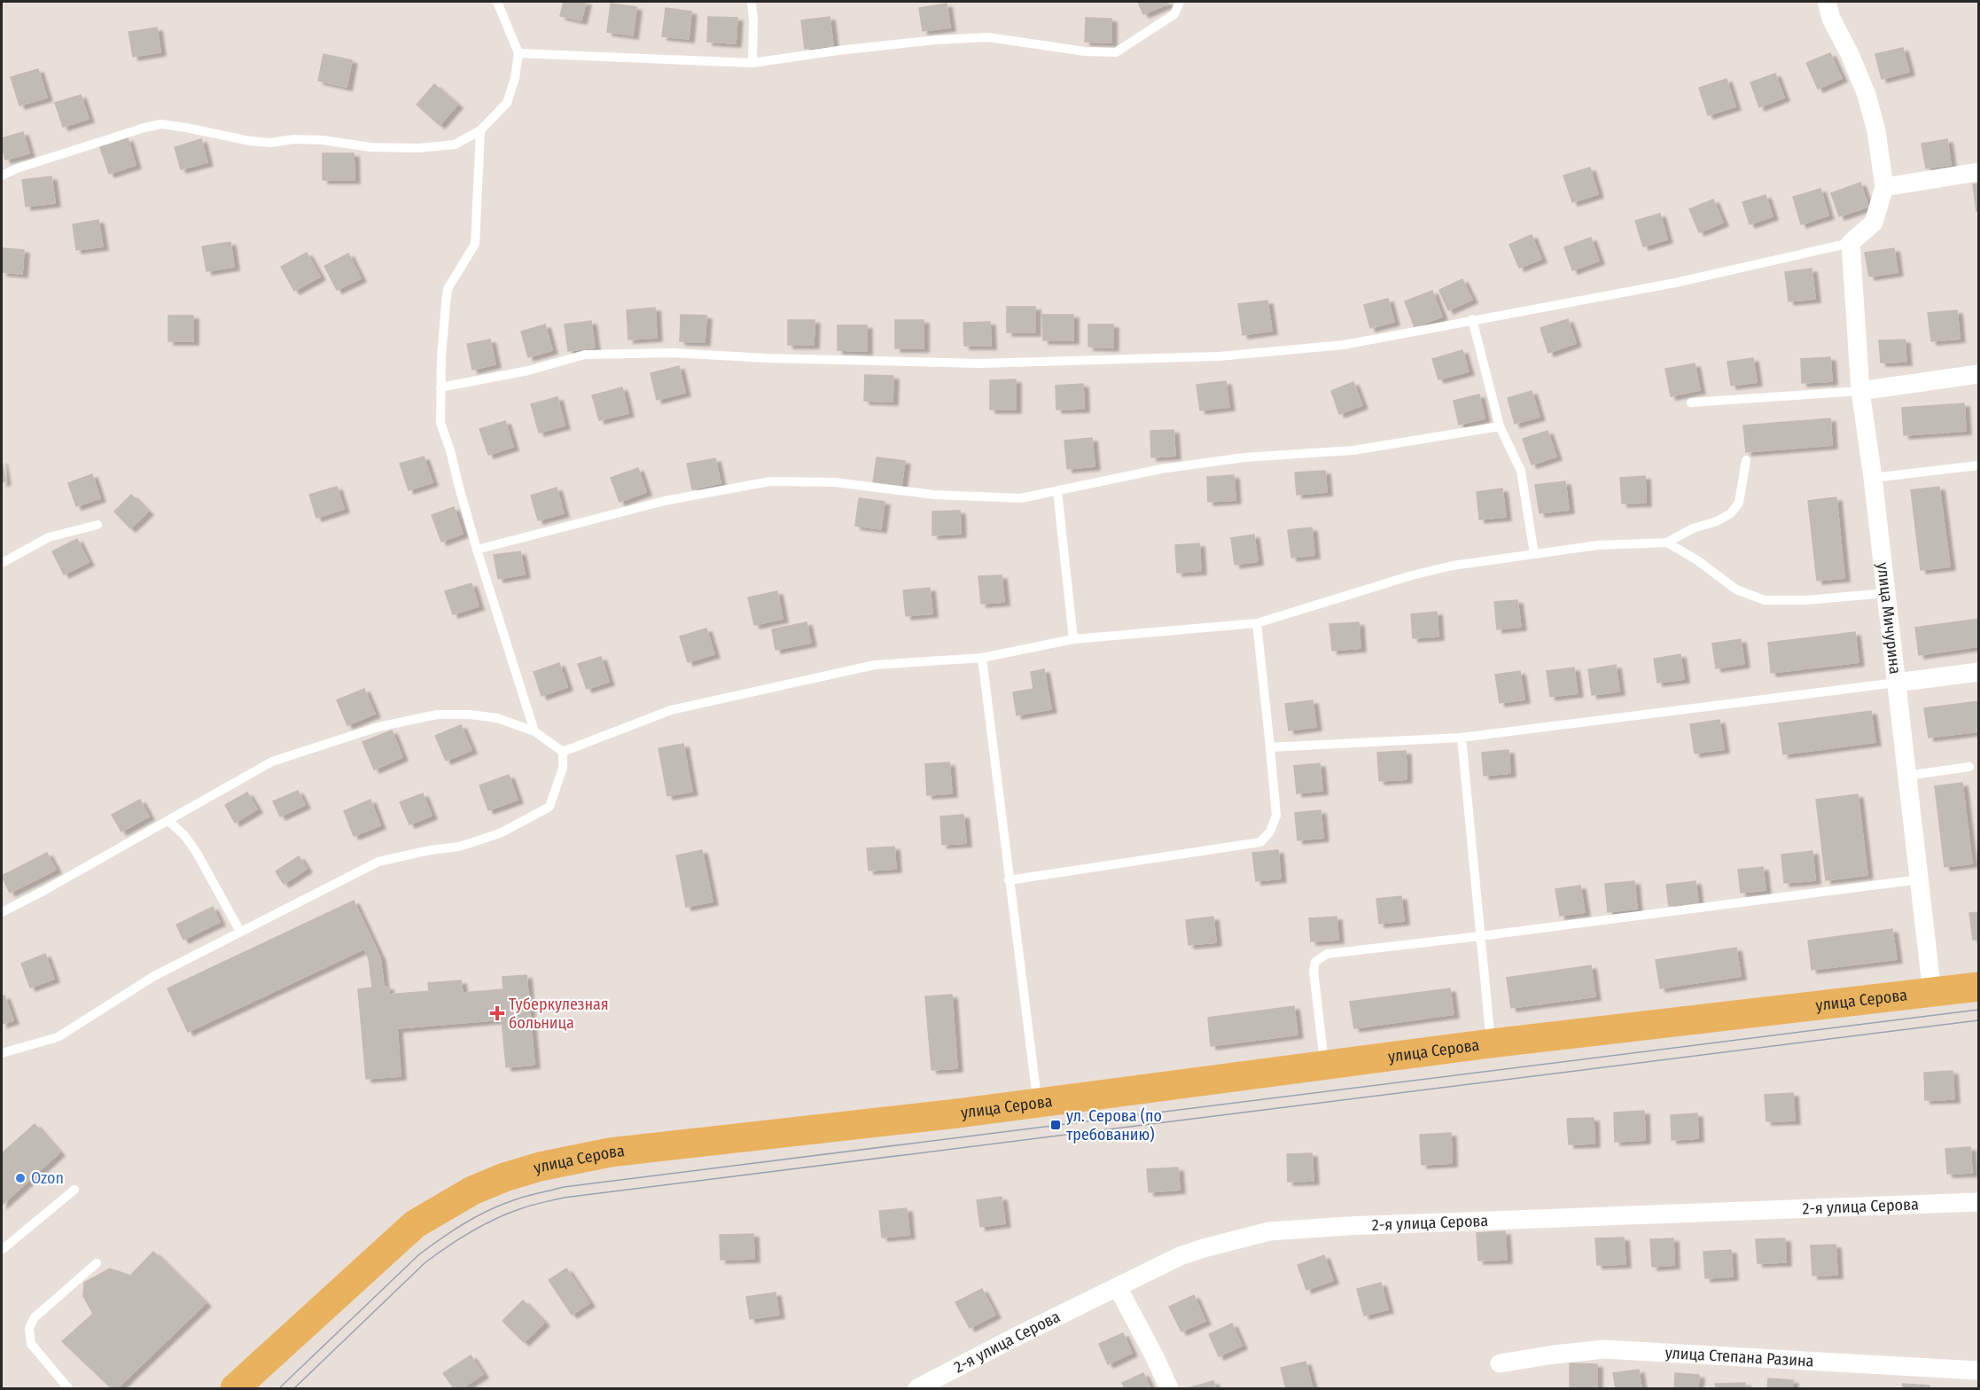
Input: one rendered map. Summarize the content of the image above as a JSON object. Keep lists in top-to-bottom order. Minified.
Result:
{"streets":{"main road":["улица Серова"],"street":["улица Мичурина","2-я улица Серова","улица Степана Разина"]},"crossings":[["улица Мичурина","улица Серова"]],"places":{"health":["Туберкулезная больница"],"transit":["ул. Серова (по требованию)"],"other":["Ozon"]}}
